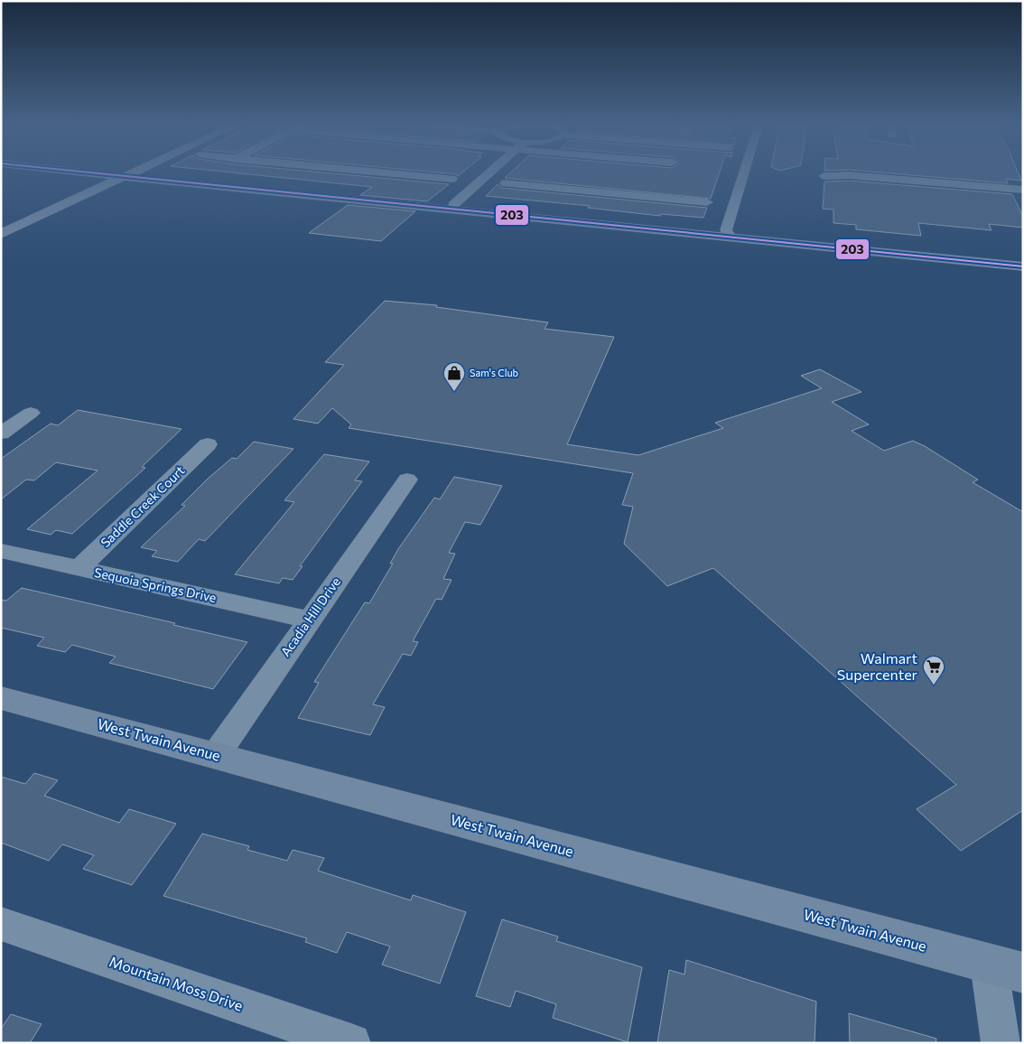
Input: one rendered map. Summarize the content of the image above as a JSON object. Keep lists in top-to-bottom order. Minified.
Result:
{"streets":{"main road":["West Twain Avenue"],"street":["Saddle Creek Court","Sequoia Springs Drive","Acadia Hill Drive","Mountain Moss Drive"]},"crossings":[["Saddle Creek Court","Sequoia Springs Drive"],["Sequoia Springs Drive","Acadia Hill Drive"],["Acadia Hill Drive","West Twain Avenue"]],"places":{"shop":["Sam's Club"],"supermarket":["Walmart Supercenter"]},"lines":["transit line 203"]}
